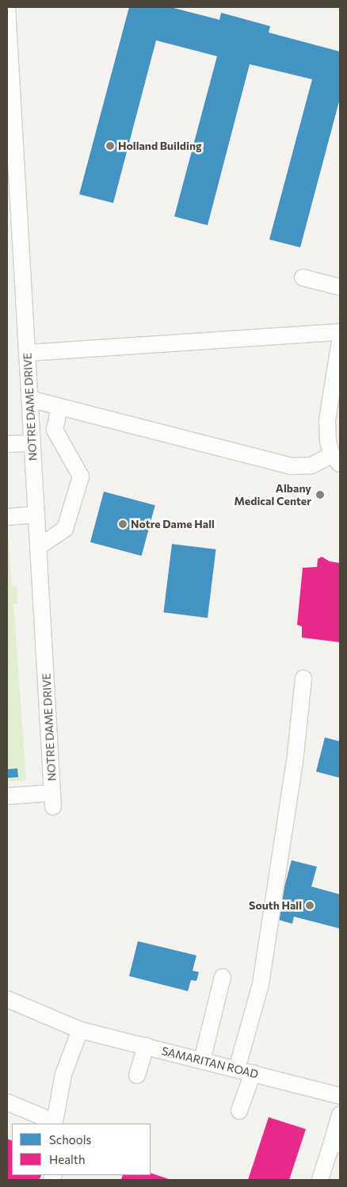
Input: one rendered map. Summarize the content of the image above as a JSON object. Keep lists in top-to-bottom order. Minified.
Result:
{"streets":{"street":["NOTRE DAME DRIVE","SAMARITAN ROAD"]},"places":["Holland Building","Albany Medical Center","Notre Dame Hall","South Hall"],"legend":["Schools","Health"]}
